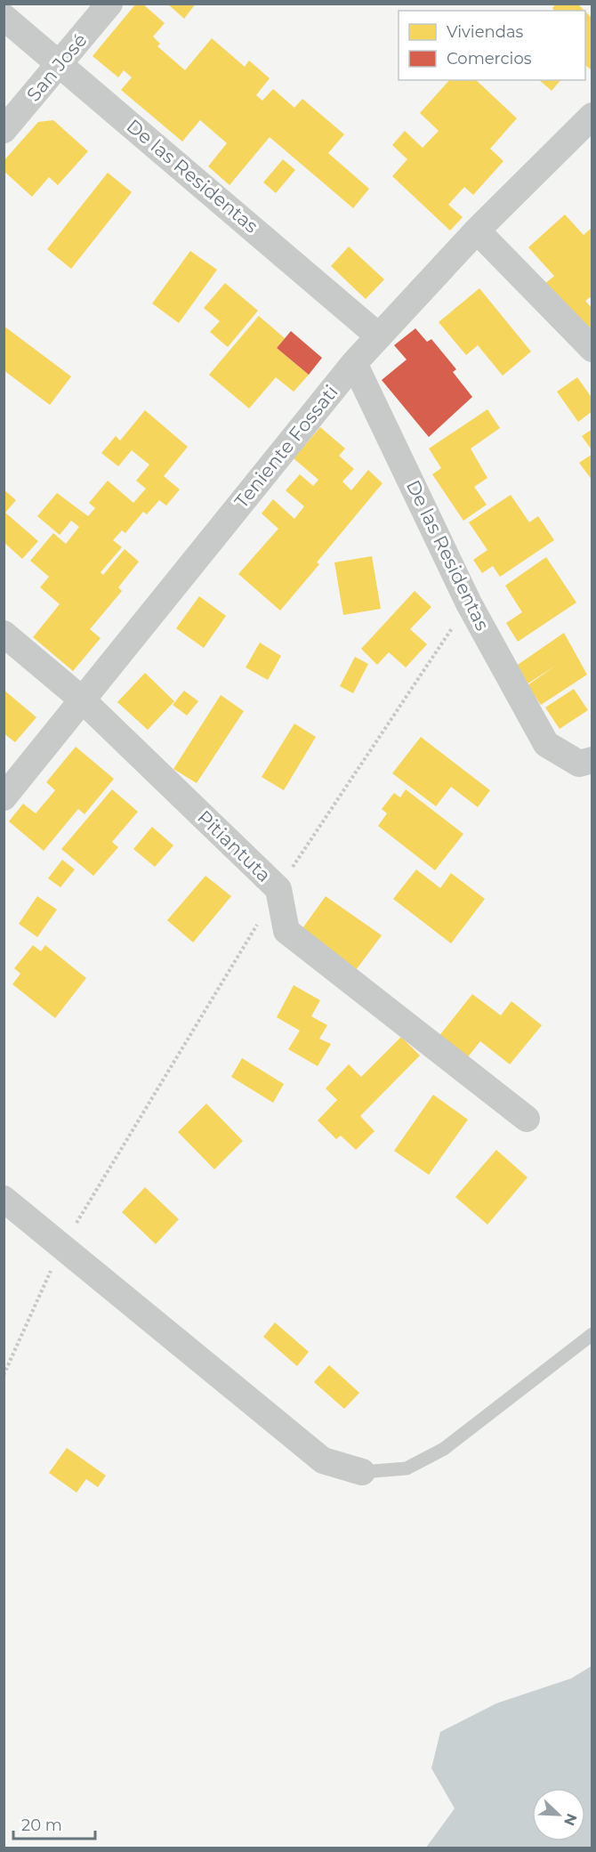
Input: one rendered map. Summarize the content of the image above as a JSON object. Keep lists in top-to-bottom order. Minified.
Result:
{"streets":{"street":["San José","De las Residentas","Teniente Fossati","Pitiantuta"]},"crossings":[["San José","De las Residentas"],["De las Residentas","Teniente Fossati"],["Teniente Fossati","Pitiantuta"]],"legend":["Viviendas","Comercios"],"scale_bar":"20 m","north":"bottom right"}
